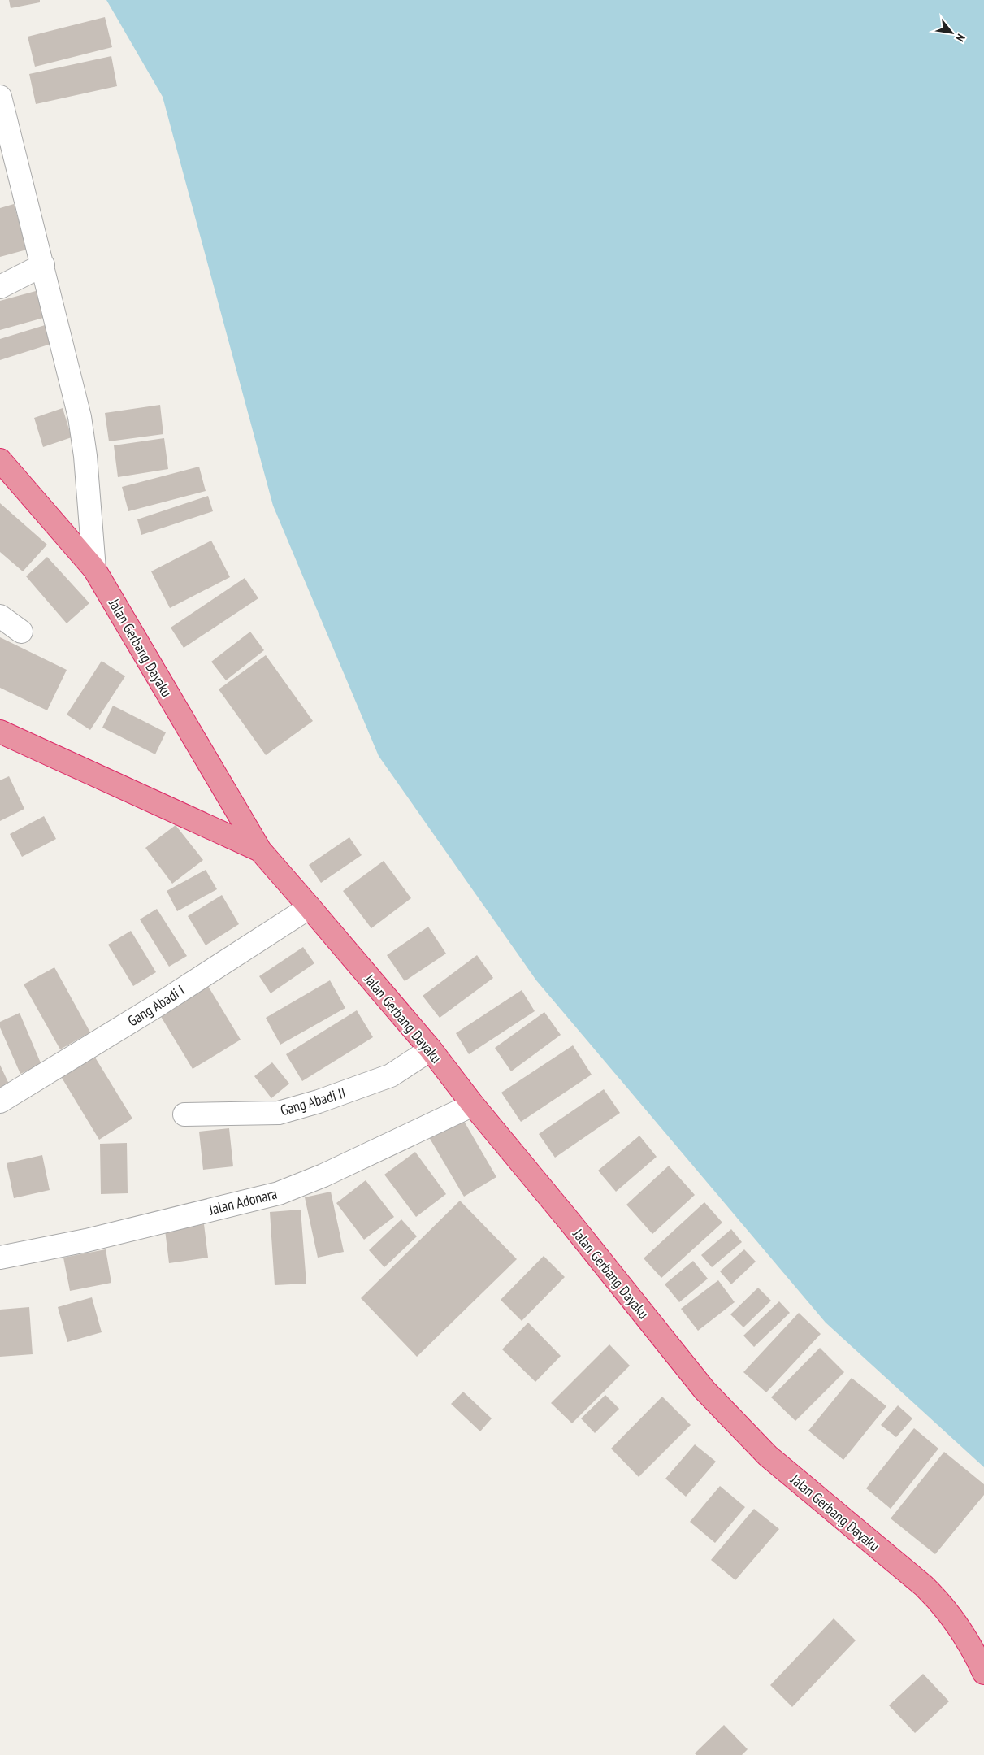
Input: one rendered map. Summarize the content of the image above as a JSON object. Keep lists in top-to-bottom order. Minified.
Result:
{"streets":{"highway":["Jalan Gerbang Dayaku"],"street":["Gang Abadi I","Gang Abadi II","Jalan Adonara"]},"crossings":[["Jalan Gerbang Dayaku","Gang Abadi I"],["Jalan Gerbang Dayaku","Gang Abadi II"],["Jalan Gerbang Dayaku","Jalan Adonara"]],"north":"bottom right"}
